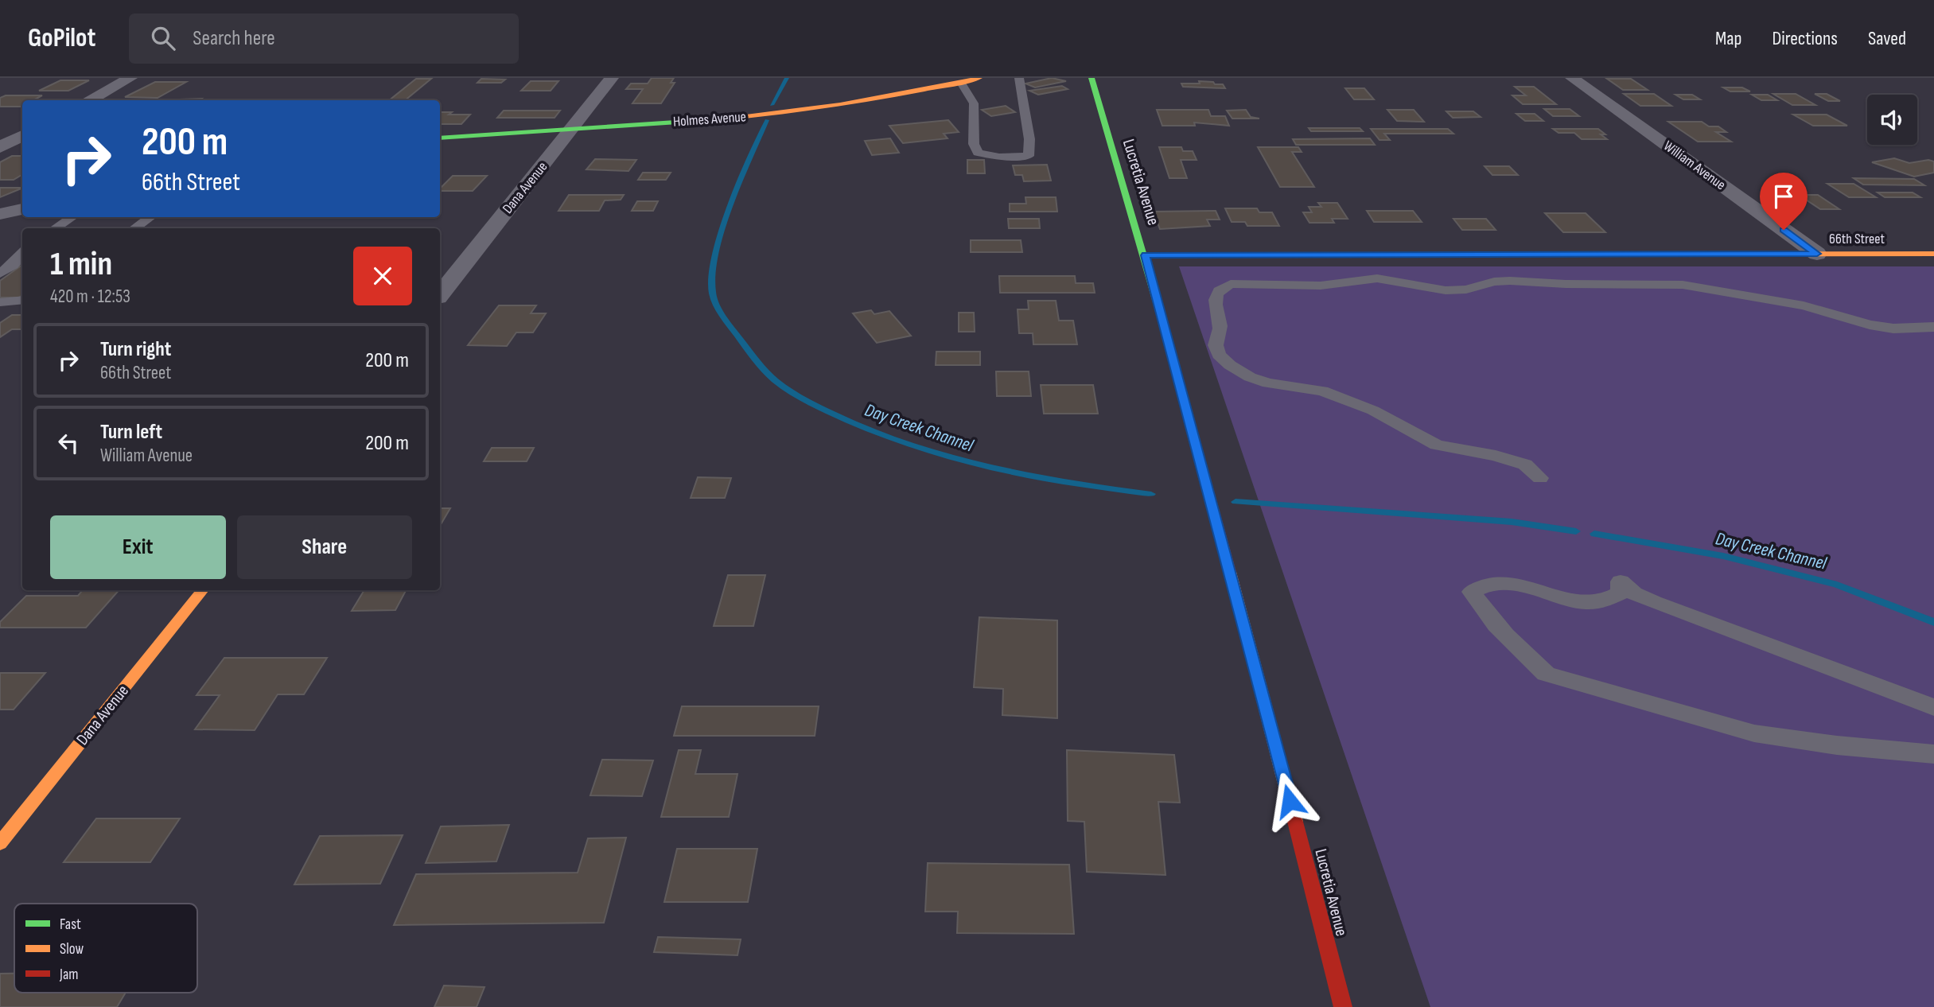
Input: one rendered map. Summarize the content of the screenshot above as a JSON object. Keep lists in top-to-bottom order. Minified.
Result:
{"streets":{"street":["Holmes Avenue","William Avenue","Lucretia Avenue","Dana Avenue","66th Street"]},"crossings":[["Holmes Avenue","Dana Avenue"],["William Avenue","66th Street"],["Lucretia Avenue","66th Street"]],"water":["Day Creek Channel"],"legend":["Fast","Slow","Jam"],"page":{"header":"GoPilot","search":"Search here","nav":["Map","Directions","Saved"],"turn":["200 m","66th Street"],"heading":["1 min","420 m · 12:53"],"list":[{"name":"Turn right","note":"66th Street","value":"200 m"},{"name":"Turn left","note":"William Avenue","value":"200 m"}],"buttons":["Exit","Share"]}}
